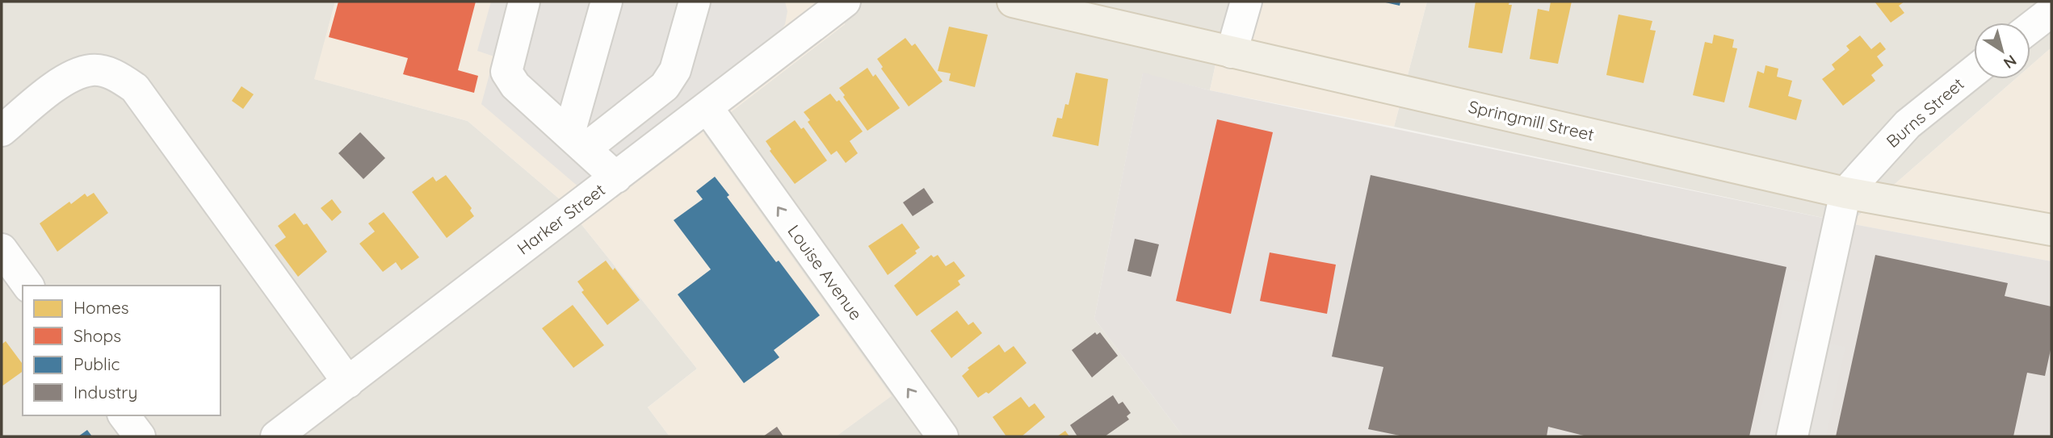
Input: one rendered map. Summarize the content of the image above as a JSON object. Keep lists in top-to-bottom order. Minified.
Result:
{"streets":{"main road":["Springmill Street"],"street":["Burns Street","Harker Street","Louise Avenue"]},"crossings":[["Burns Street","Springmill Street"],["Harker Street","Louise Avenue"]],"one_way":["Louise Avenue"],"legend":["Homes","Shops","Public","Industry"],"north":"bottom right"}
